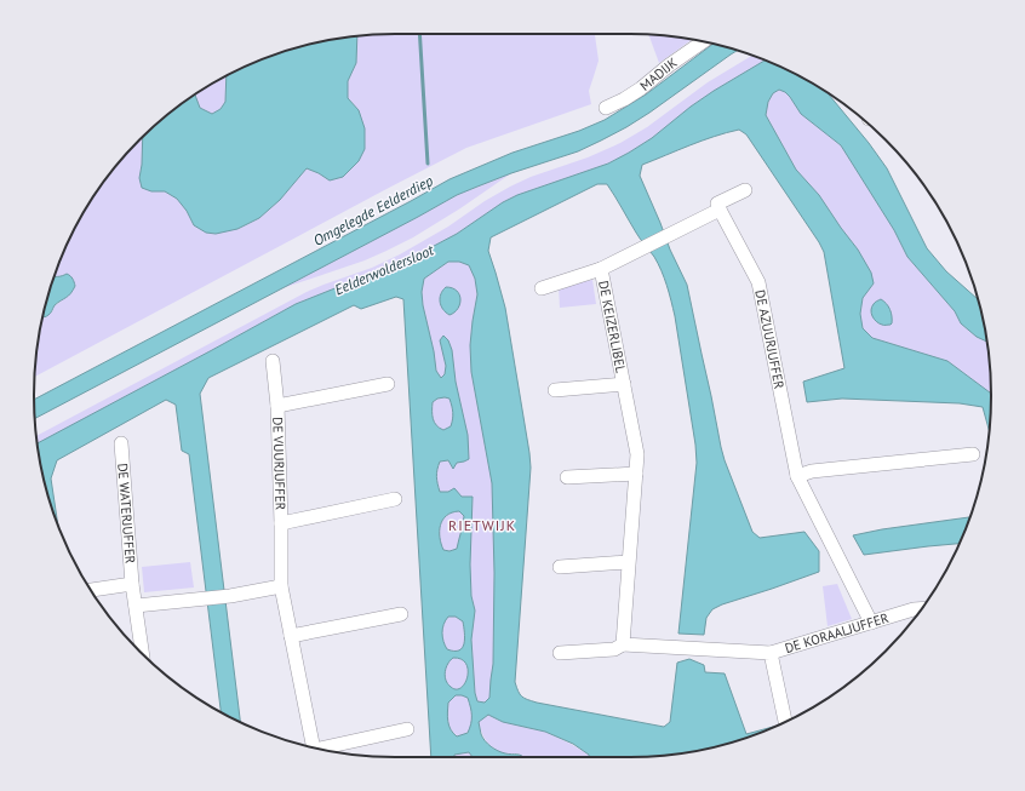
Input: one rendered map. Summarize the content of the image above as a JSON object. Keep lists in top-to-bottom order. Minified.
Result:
{"streets":{"street":["MADIJK","DE KEIZERLIBEL","DE AZUURJUFFER","DE VUURJUFFER","DE WATERJUFFER","DE KORAALJUFFER"]},"crossings":[["DE KEIZERLIBEL","DE AZUURJUFFER"],["DE KEIZERLIBEL","DE KORAALJUFFER"],["DE AZUURJUFFER","DE KORAALJUFFER"]],"districts":["RIETWIJK"],"water":["Omgelegde Eelderdiep","Eelderwoldersloot"]}
